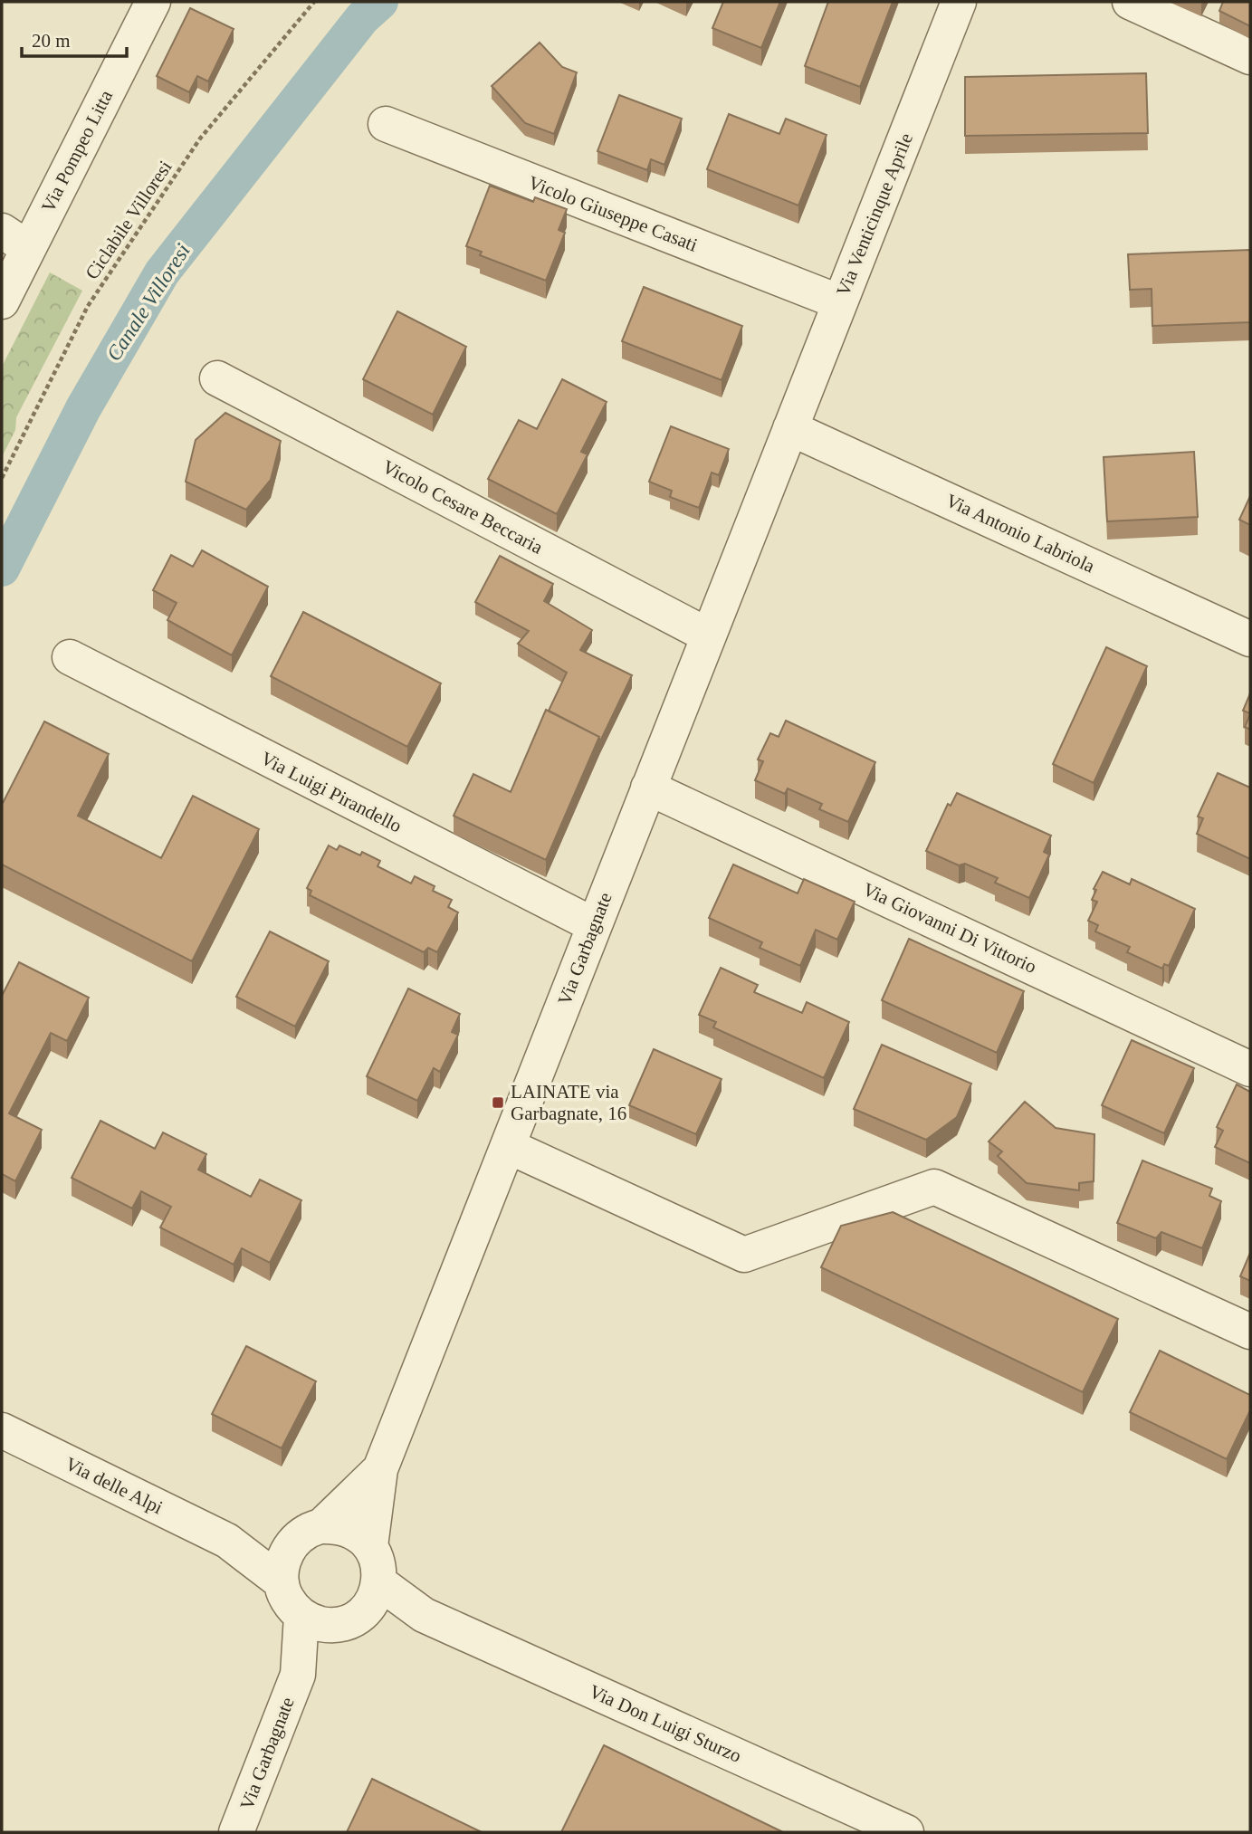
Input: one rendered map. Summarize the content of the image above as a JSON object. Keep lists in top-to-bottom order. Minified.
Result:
{"streets":{"street":["Via Pompeo Litta","Vicolo Giuseppe Casati","Via Venticinque Aprile","Vicolo Cesare Beccaria","Via Antonio Labriola","Via Luigi Pirandello","Via Giovanni Di Vittorio","Via Garbagnate","Via delle Alpi","Via Don Luigi Sturzo"],"path":["Ciclabile Villoresi"]},"crossings":[["Vicolo Giuseppe Casati","Via Venticinque Aprile"],["Via Venticinque Aprile","Via Antonio Labriola"],["Via Venticinque Aprile","Via Garbagnate"],["Vicolo Cesare Beccaria","Via Garbagnate"],["Via Antonio Labriola","Via Garbagnate"],["Via Luigi Pirandello","Via Garbagnate"],["Via Giovanni Di Vittorio","Via Garbagnate"],["Via Garbagnate","Via delle Alpi"],["Via Garbagnate","Via Don Luigi Sturzo"],["Via delle Alpi","Via Don Luigi Sturzo"]],"water":["Canale Villoresi"],"places":{"transit":["LAINATE via Garbagnate, 16"]},"scale_bar":"20 m"}
